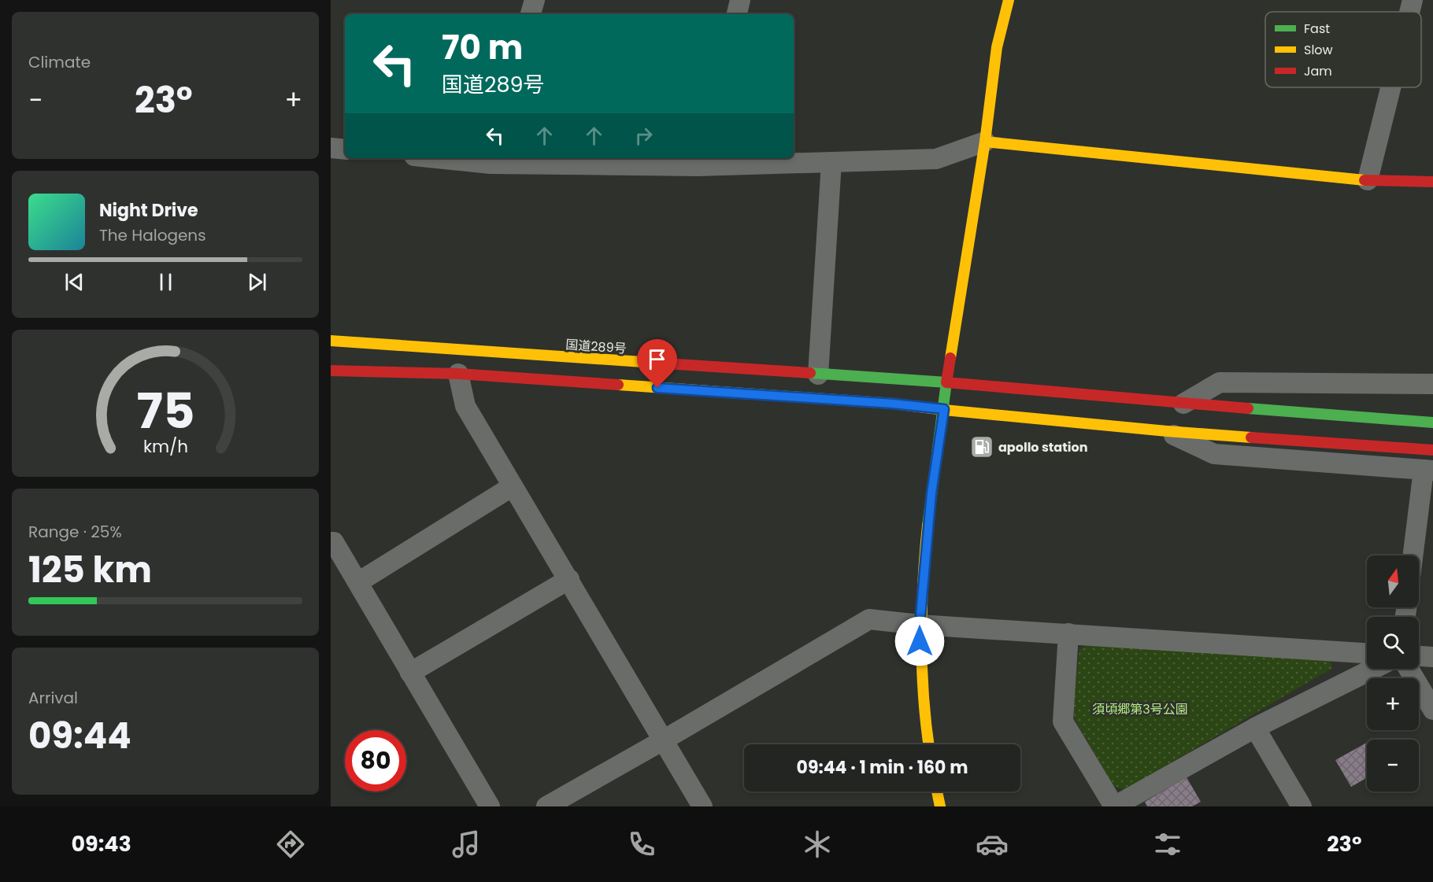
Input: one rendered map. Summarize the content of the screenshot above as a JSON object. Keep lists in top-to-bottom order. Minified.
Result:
{"streets":{"main road":["国道289号"]},"parks":["須頃郷第3号公園"],"places":{"fuel station":["apollo station"]},"legend":["Fast","Slow","Jam"],"north":"top","page":{"tile":["Climate",["Range · 25%","125 km"],["Arrival","09:44"]],"turn":["70 m","国道289号"],"heat":["−","23°","+"],"song":["Night Drive","The Halogens"],"map_buttons":["+","−"],"limit":"80","trip":"09:44 · 1 min · 160 m","tabs":["09:43","23°"],"gauge":["75","km/h"]}}
